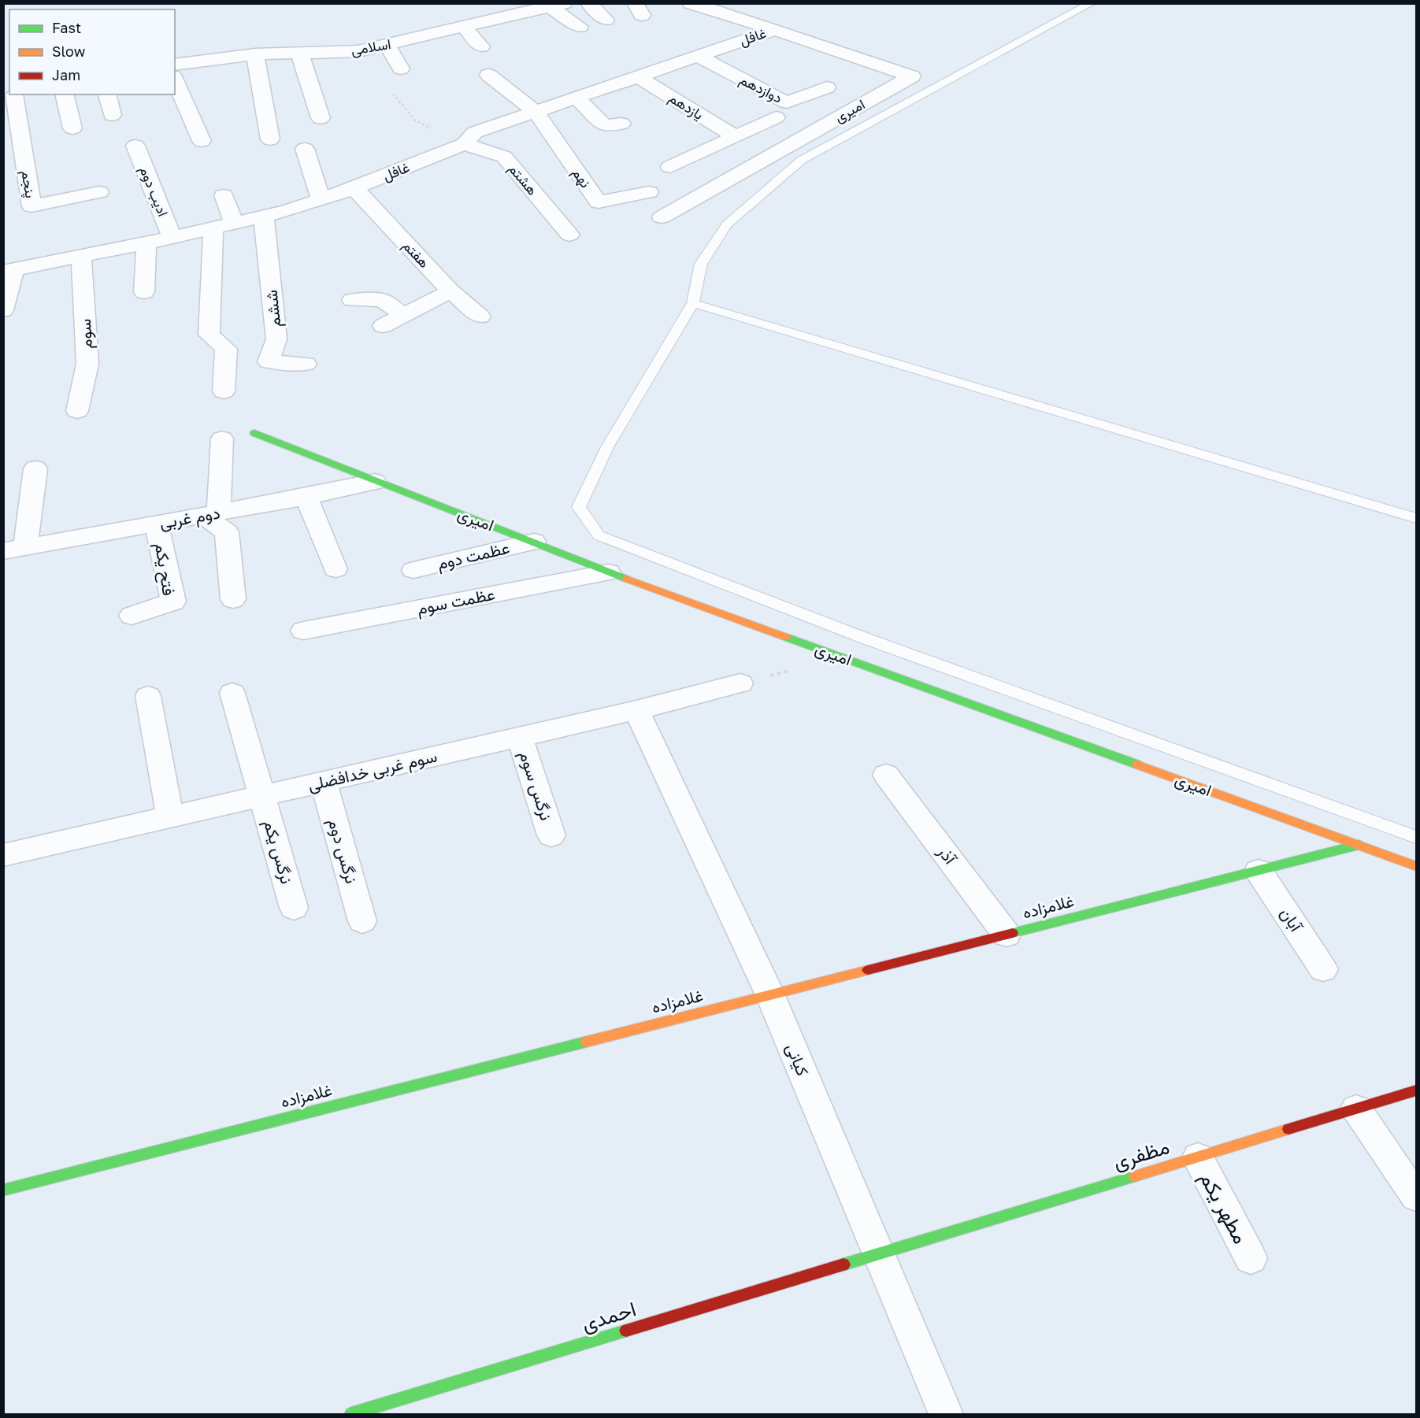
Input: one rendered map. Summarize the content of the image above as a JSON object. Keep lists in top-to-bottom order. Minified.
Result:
{"streets":{"street":["غافل","اسلامی","دوازدهم","یازدهم","امیری","نهم","هشتم","پنجم","ادیب دوم","هفتم","ششم","سوم","دوم غربی","عظمت دوم","فتح یکم","عظمت سوم","سوم غربی خدافضلی","نرگس سوم","نرگس دوم","نرگس یکم","آذر","غلامزاده","آبان","کیانی","مظفری","مطهر يكم","احمدی"]},"crossings":[["غافل","دوازدهم"],["غافل","یازدهم"],["غافل","امیری"],["غافل","نهم"],["غافل","هشتم"],["غافل","ادیب دوم"],["غافل","هفتم"],["غافل","ششم"],["غافل","سوم"],["امیری","دوم غربی"],["امیری","عظمت دوم"],["امیری","عظمت سوم"],["امیری","غلامزاده"],["دوم غربی","فتح یکم"],["سوم غربی خدافضلی","نرگس سوم"],["سوم غربی خدافضلی","نرگس دوم"],["سوم غربی خدافضلی","نرگس یکم"],["سوم غربی خدافضلی","کیانی"],["آذر","غلامزاده"],["غلامزاده","آبان"],["غلامزاده","کیانی"],["کیانی","مظفری"],["کیانی","احمدی"],["مظفری","مطهر يكم"],["مظفری","احمدی"]],"legend":["Fast","Slow","Jam"]}
